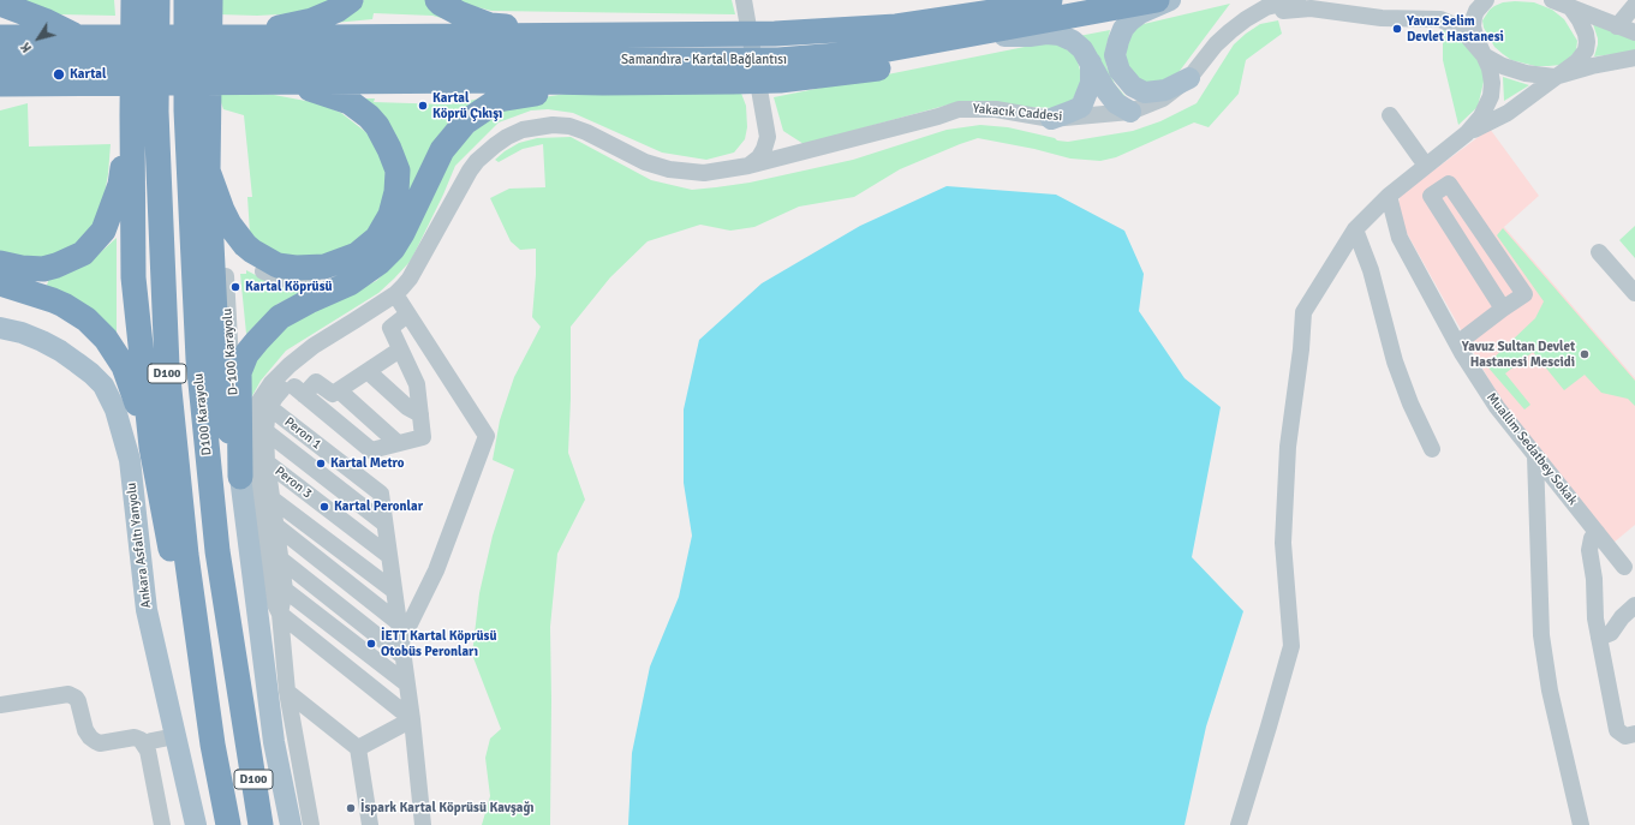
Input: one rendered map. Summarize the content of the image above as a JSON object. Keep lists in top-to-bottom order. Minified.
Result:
{"streets":{"highway":["Samandıra - Kartal Bağlantısı","D100","D100 Karayolu"],"main road":["Ankara Asfaltı Yanyolu"],"street":["Yakacık Caddesi","Peron 1","Muallim Sedatbey Sokak","Peron 3"]},"crossings":[["Peron 1","Peron 3"]],"places":["Yavuz Seli̇m Devlet Hastanesi̇","Kartal","Kartal Köprü Çıkışı","Kartal Köprüsü","Yavuz Sultan Devlet Hastanesi Mescidi","Kartal Metro","Kartal Peronlar","İETT Kartal Köprüsü Otobüs Peronları","İspark Kartal Köprüsü Kavşağı"],"north":"bottom left"}
